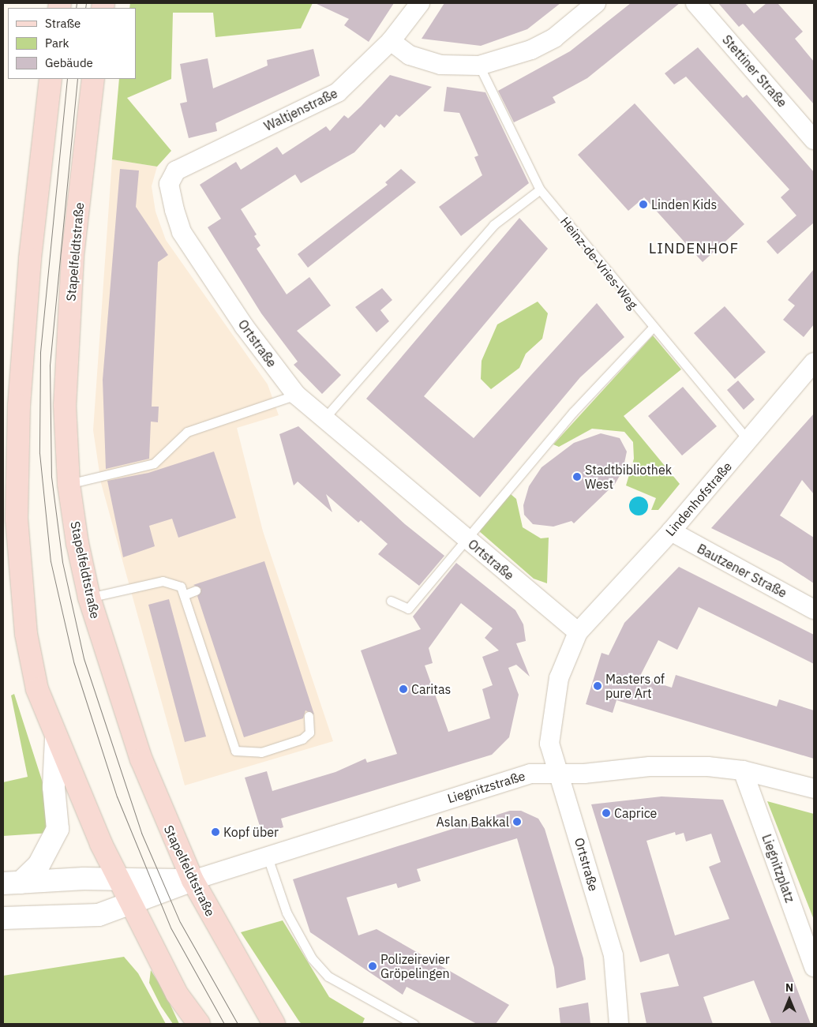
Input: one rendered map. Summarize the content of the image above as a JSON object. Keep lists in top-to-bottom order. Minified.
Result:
{"streets":{"main road":["Stapelfeldtstraße"],"street":["Stettiner Straße","Waltjenstraße","Ortstraße","Lindenhofstraße","Bautzener Straße","Liegnitzstraße","Liegnitzplatz"],"lane":["Heinz-de-Vries-Weg"]},"crossings":[["Waltjenstraße","Ortstraße"],["Stapelfeldtstraße","Liegnitzstraße"],["Heinz-de-Vries-Weg","Lindenhofstraße"],["Ortstraße","Lindenhofstraße"],["Ortstraße","Liegnitzstraße"],["Lindenhofstraße","Bautzener Straße"],["Liegnitzstraße","Liegnitzplatz"]],"districts":["LINDENHOF"],"places":["Linden Kids","Stadtbibliothek West","Masters of pure Art","Caritas","Caprice","Aslan Bakkal","Kopf über","Polizeirevier Gröpelingen"],"legend":["Straße","Park","Gebäude"],"north":"top"}
